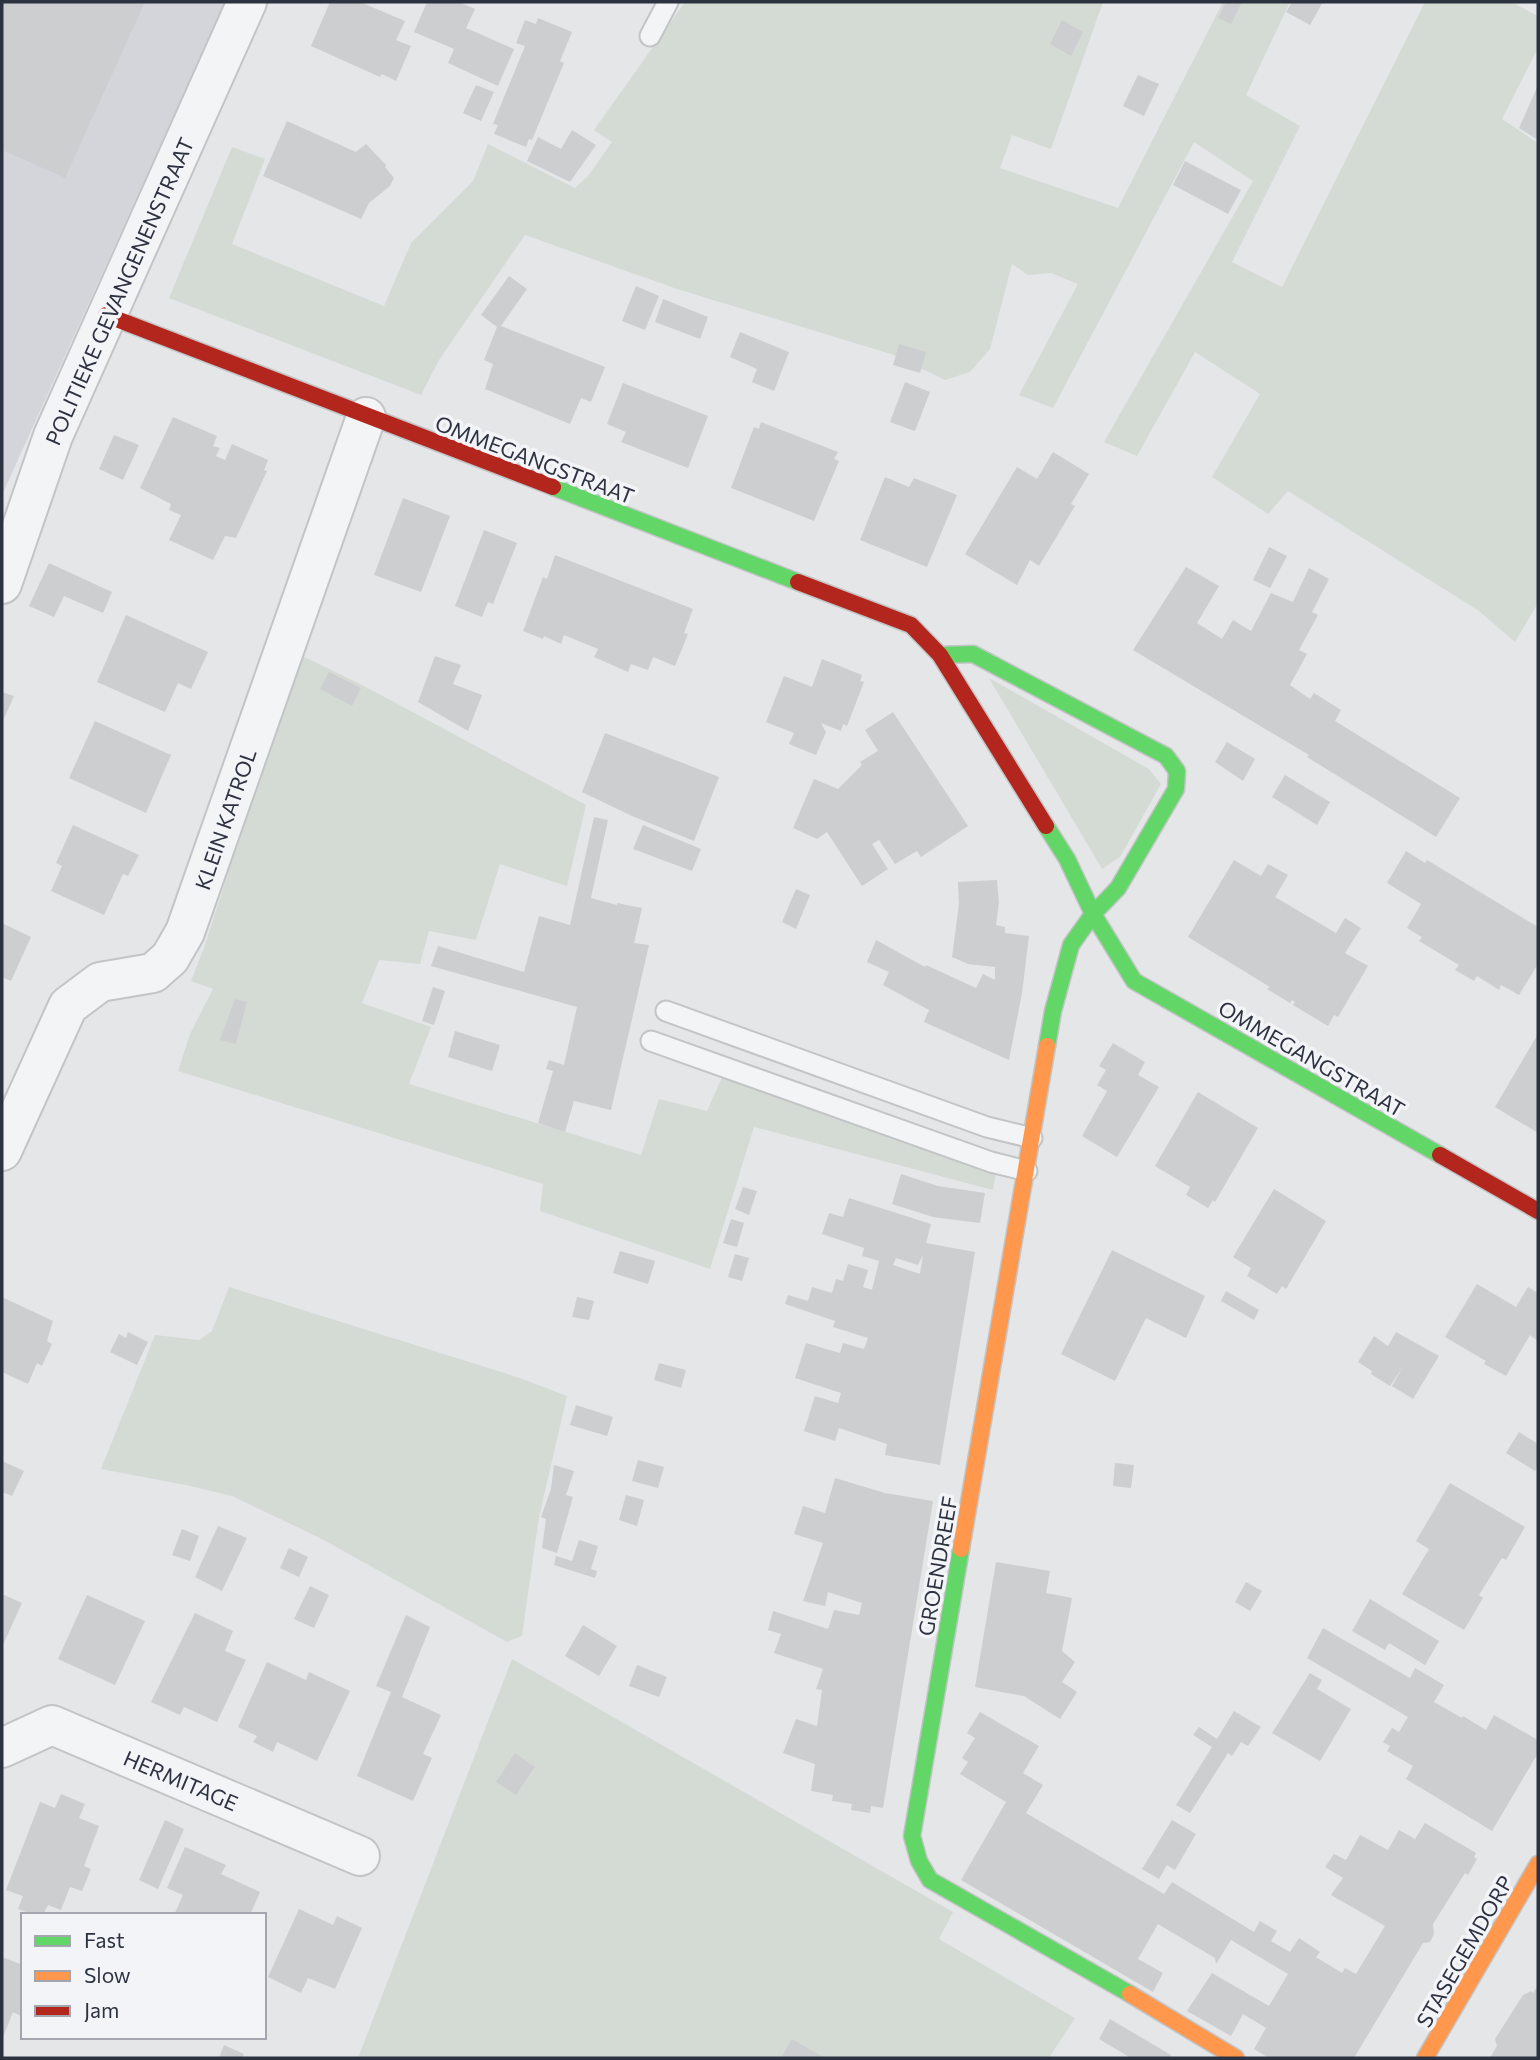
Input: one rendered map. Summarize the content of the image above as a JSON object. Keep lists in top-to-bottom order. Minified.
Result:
{"streets":{"street":["POLITIEKE GEVANGENENSTRAAT","OMMEGANGSTRAAT","KLEIN KATROL","GROENDREEF","HERMITAGE","STASEGEMDORP"]},"crossings":[["POLITIEKE GEVANGENENSTRAAT","OMMEGANGSTRAAT"],["OMMEGANGSTRAAT","KLEIN KATROL"],["OMMEGANGSTRAAT","GROENDREEF"]],"legend":["Fast","Slow","Jam"]}
